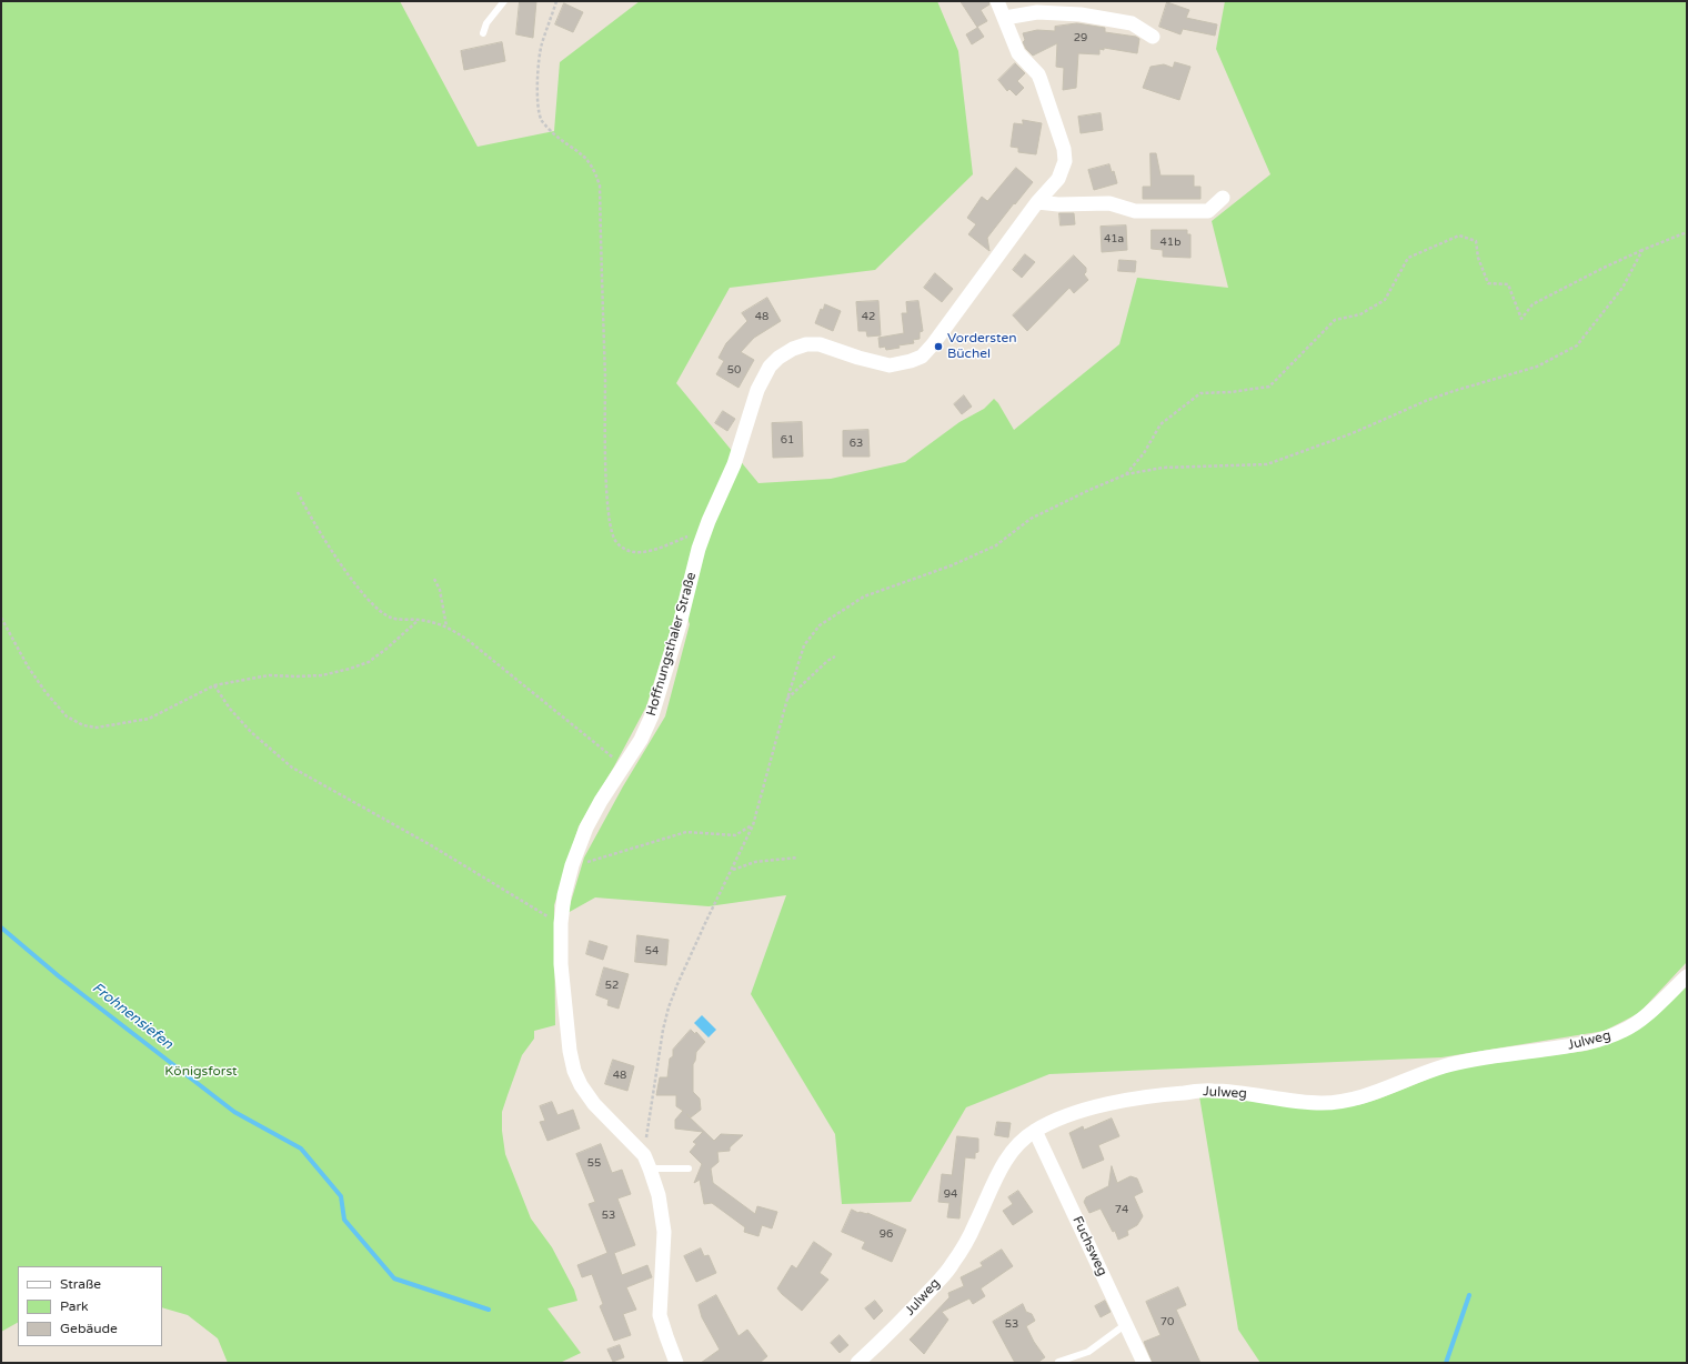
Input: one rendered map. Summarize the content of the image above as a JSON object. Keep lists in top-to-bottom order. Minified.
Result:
{"streets":{"street":["Hoffnungsthaler Straße","Julweg","Fuchsweg"]},"crossings":[["Julweg","Fuchsweg"]],"water":["Frohnensiefen"],"parks":["Königsforst"],"places":["Vordersten Büchel"],"house_numbers":["29","41a","41b","48","42","50","61","63","54","52","48","55","94","74","53","96","70","53"],"legend":["Straße","Park","Gebäude"]}
